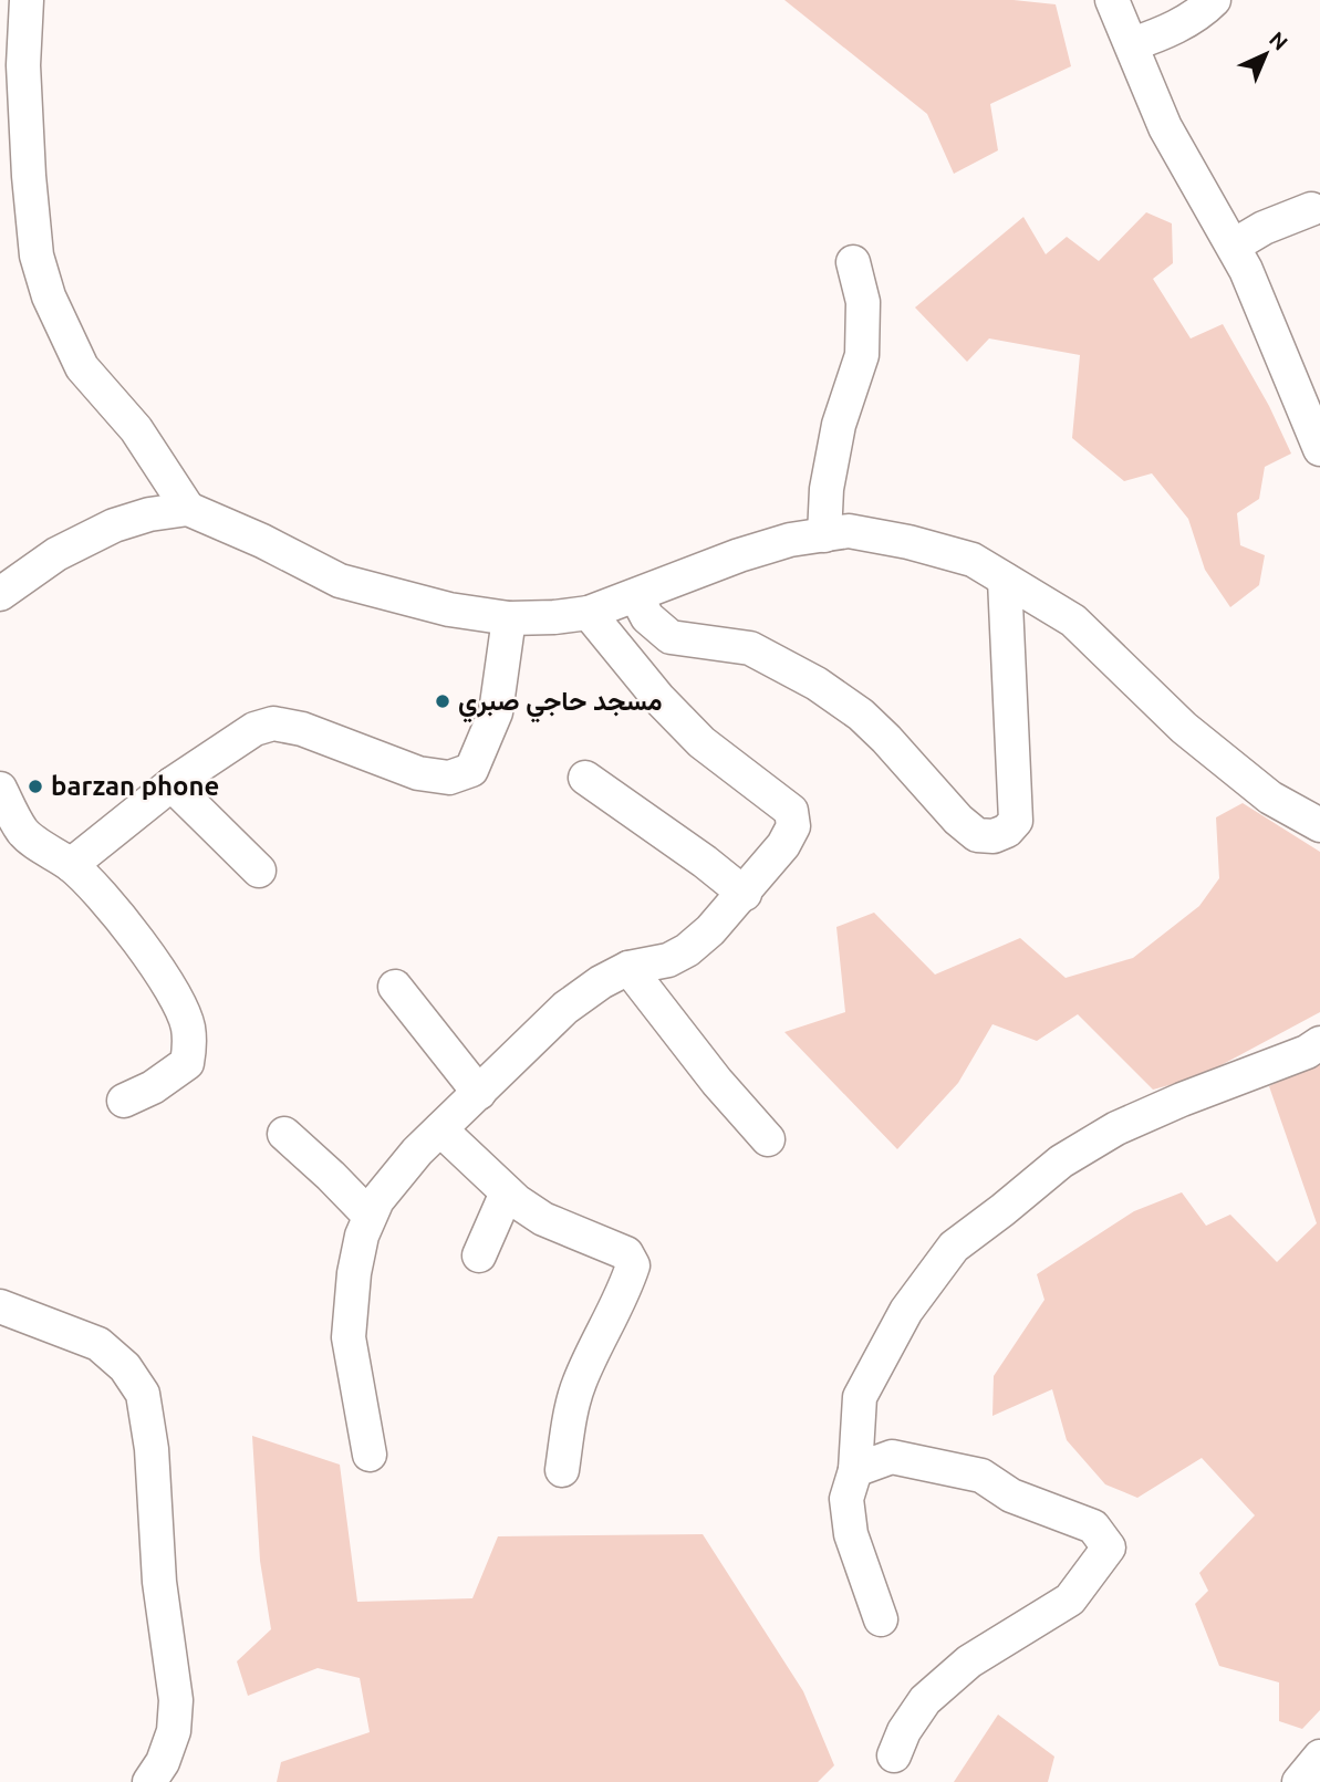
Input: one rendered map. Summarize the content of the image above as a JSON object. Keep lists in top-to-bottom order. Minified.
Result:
{"places":["مسجد حاجي صبري","barzan phone"],"north":"top right"}
